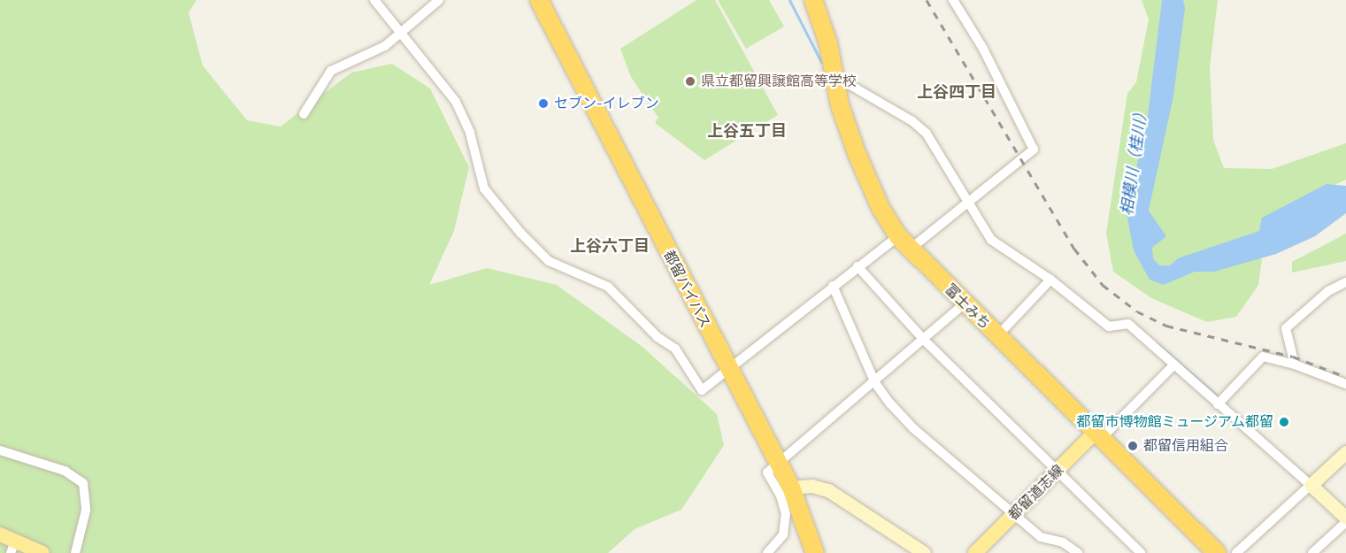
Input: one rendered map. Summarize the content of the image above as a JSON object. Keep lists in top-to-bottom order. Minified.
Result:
{"streets":{"highway":["都留バイパス","富士みち"],"main road":["都留道志線"]},"crossings":[["富士みち","都留道志線"]],"districts":["上谷四丁目","上谷五丁目","上谷六丁目"],"water":["相模川（桂川）"],"places":["県立都留興譲館高等学校","セブン-イレブン","都留市博物館ミュージアム都留","都留信用組合"]}
